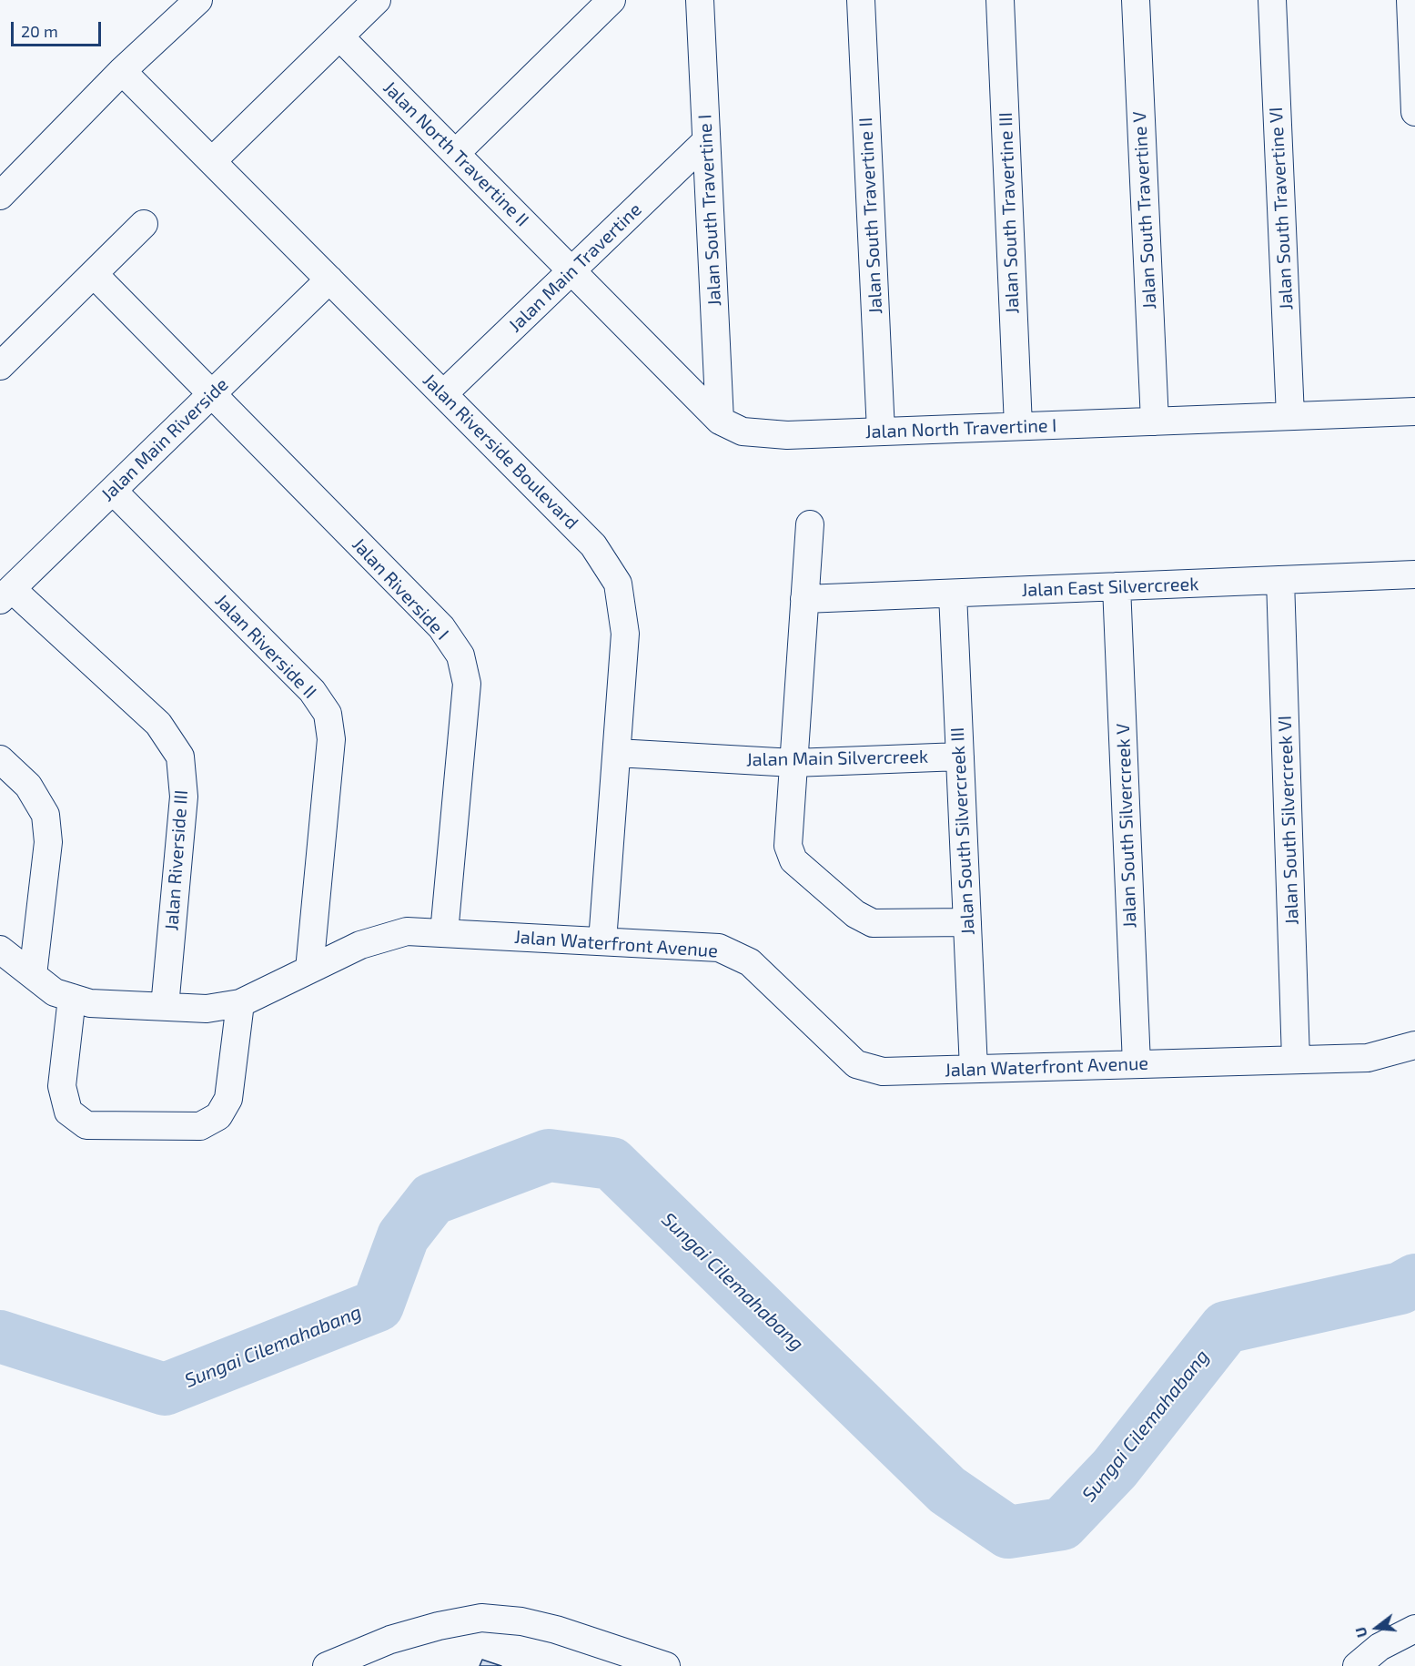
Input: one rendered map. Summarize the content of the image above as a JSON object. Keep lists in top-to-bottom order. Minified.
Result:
{"streets":{"street":["Jalan North Travertine II","Jalan South Travertine VI","Jalan South Travertine I","Jalan South Travertine V","Jalan South Travertine III","Jalan South Travertine II","Jalan Main Travertine","Jalan North Travertine I","Jalan Main Riverside","Jalan Riverside Boulevard","Jalan East Silvercreek","Jalan Riverside I","Jalan Riverside II","Jalan Main Silvercreek","Jalan South Silvercreek VI","Jalan South Silvercreek V","Jalan South Silvercreek III","Jalan Riverside III","Jalan Waterfront Avenue"]},"crossings":[["Jalan North Travertine II","Jalan Main Travertine"],["Jalan North Travertine II","Jalan North Travertine I"],["Jalan South Travertine VI","Jalan North Travertine I"],["Jalan South Travertine I","Jalan Main Travertine"],["Jalan South Travertine I","Jalan North Travertine I"],["Jalan South Travertine V","Jalan North Travertine I"],["Jalan South Travertine III","Jalan North Travertine I"],["Jalan South Travertine II","Jalan North Travertine I"],["Jalan Main Travertine","Jalan North Travertine I"],["Jalan Main Travertine","Jalan Riverside Boulevard"],["Jalan Main Riverside","Jalan Riverside Boulevard"],["Jalan Main Riverside","Jalan Riverside I"],["Jalan Main Riverside","Jalan Riverside II"],["Jalan Main Riverside","Jalan Riverside III"],["Jalan Riverside Boulevard","Jalan Main Silvercreek"],["Jalan Riverside Boulevard","Jalan Waterfront Avenue"],["Jalan East Silvercreek","Jalan South Silvercreek VI"],["Jalan East Silvercreek","Jalan South Silvercreek V"],["Jalan East Silvercreek","Jalan South Silvercreek III"],["Jalan Riverside I","Jalan Waterfront Avenue"],["Jalan Riverside II","Jalan Waterfront Avenue"],["Jalan Main Silvercreek","Jalan South Silvercreek III"],["Jalan South Silvercreek VI","Jalan Waterfront Avenue"],["Jalan South Silvercreek V","Jalan Waterfront Avenue"],["Jalan South Silvercreek III","Jalan Waterfront Avenue"],["Jalan Riverside III","Jalan Waterfront Avenue"]],"water":["Sungai Cilemahabang"],"scale_bar":"20 m","north":"left"}
